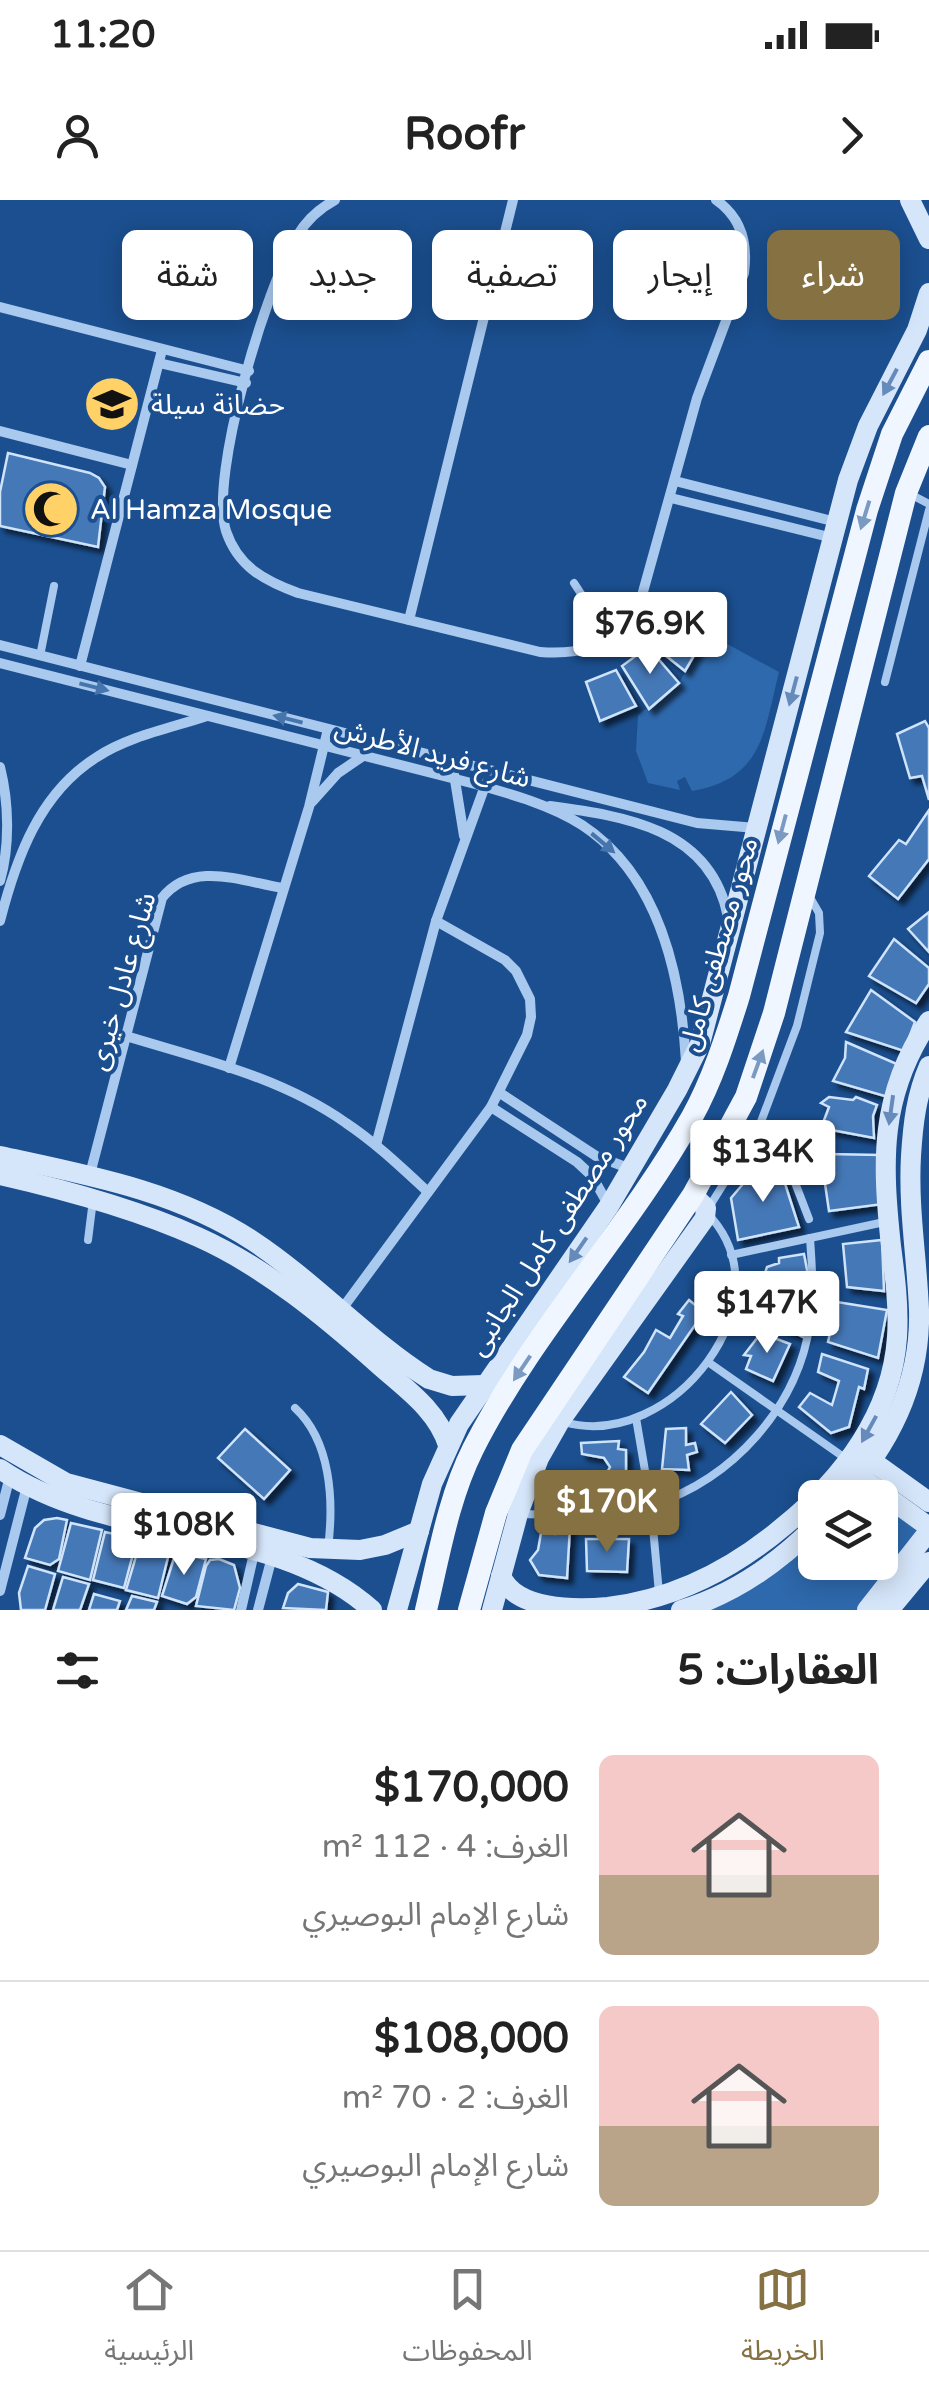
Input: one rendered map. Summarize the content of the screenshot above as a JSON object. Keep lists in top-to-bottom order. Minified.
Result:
{"streets":{"main road":["محور مصطفى كامل"],"street":["شارع فريد الأطرش","شارع عادل خيرى","محور مصطفى كامل الجانبى"]},"crossings":[["شارع فريد الأطرش","محور مصطفى كامل الجانبى"],["محور مصطفى كامل","محور مصطفى كامل الجانبى"]],"places":{"school or university":["حضانة سيلة"],"mosque":["Al Hamza Mosque"]},"page":{"status":"11:20","header":"Roofr","chip":["شراء","إيجار","تصفية","جديد","شقة"],"price":["$76.9K","$134K","$147K","$170K","$108K"],"heading":"العقارات: 5","list":[{"name":"$170,000","note":"الغرف: 4 · 112 m² · شارع الإمام البوصيري"},{"name":"$108,000","note":"الغرف: 2 · 70 m² · شارع الإمام البوصيري"}],"tabs":["الخريطة","المحفوظات","الرئيسية"]}}
